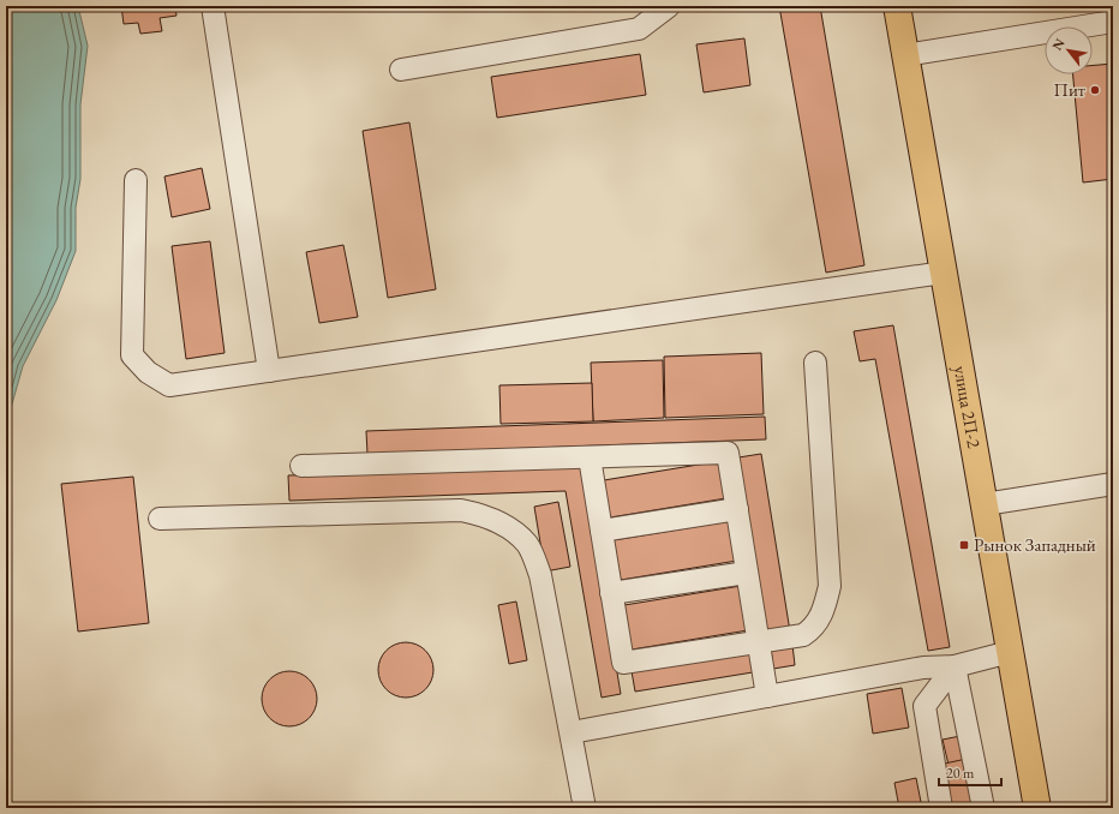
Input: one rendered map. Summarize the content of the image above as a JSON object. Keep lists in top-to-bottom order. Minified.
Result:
{"streets":{"main road":["улица 2П-2"]},"places":{"other":["Пит"],"transit":["Рынок Западный"]},"scale_bar":"20 m","north":"top left"}
